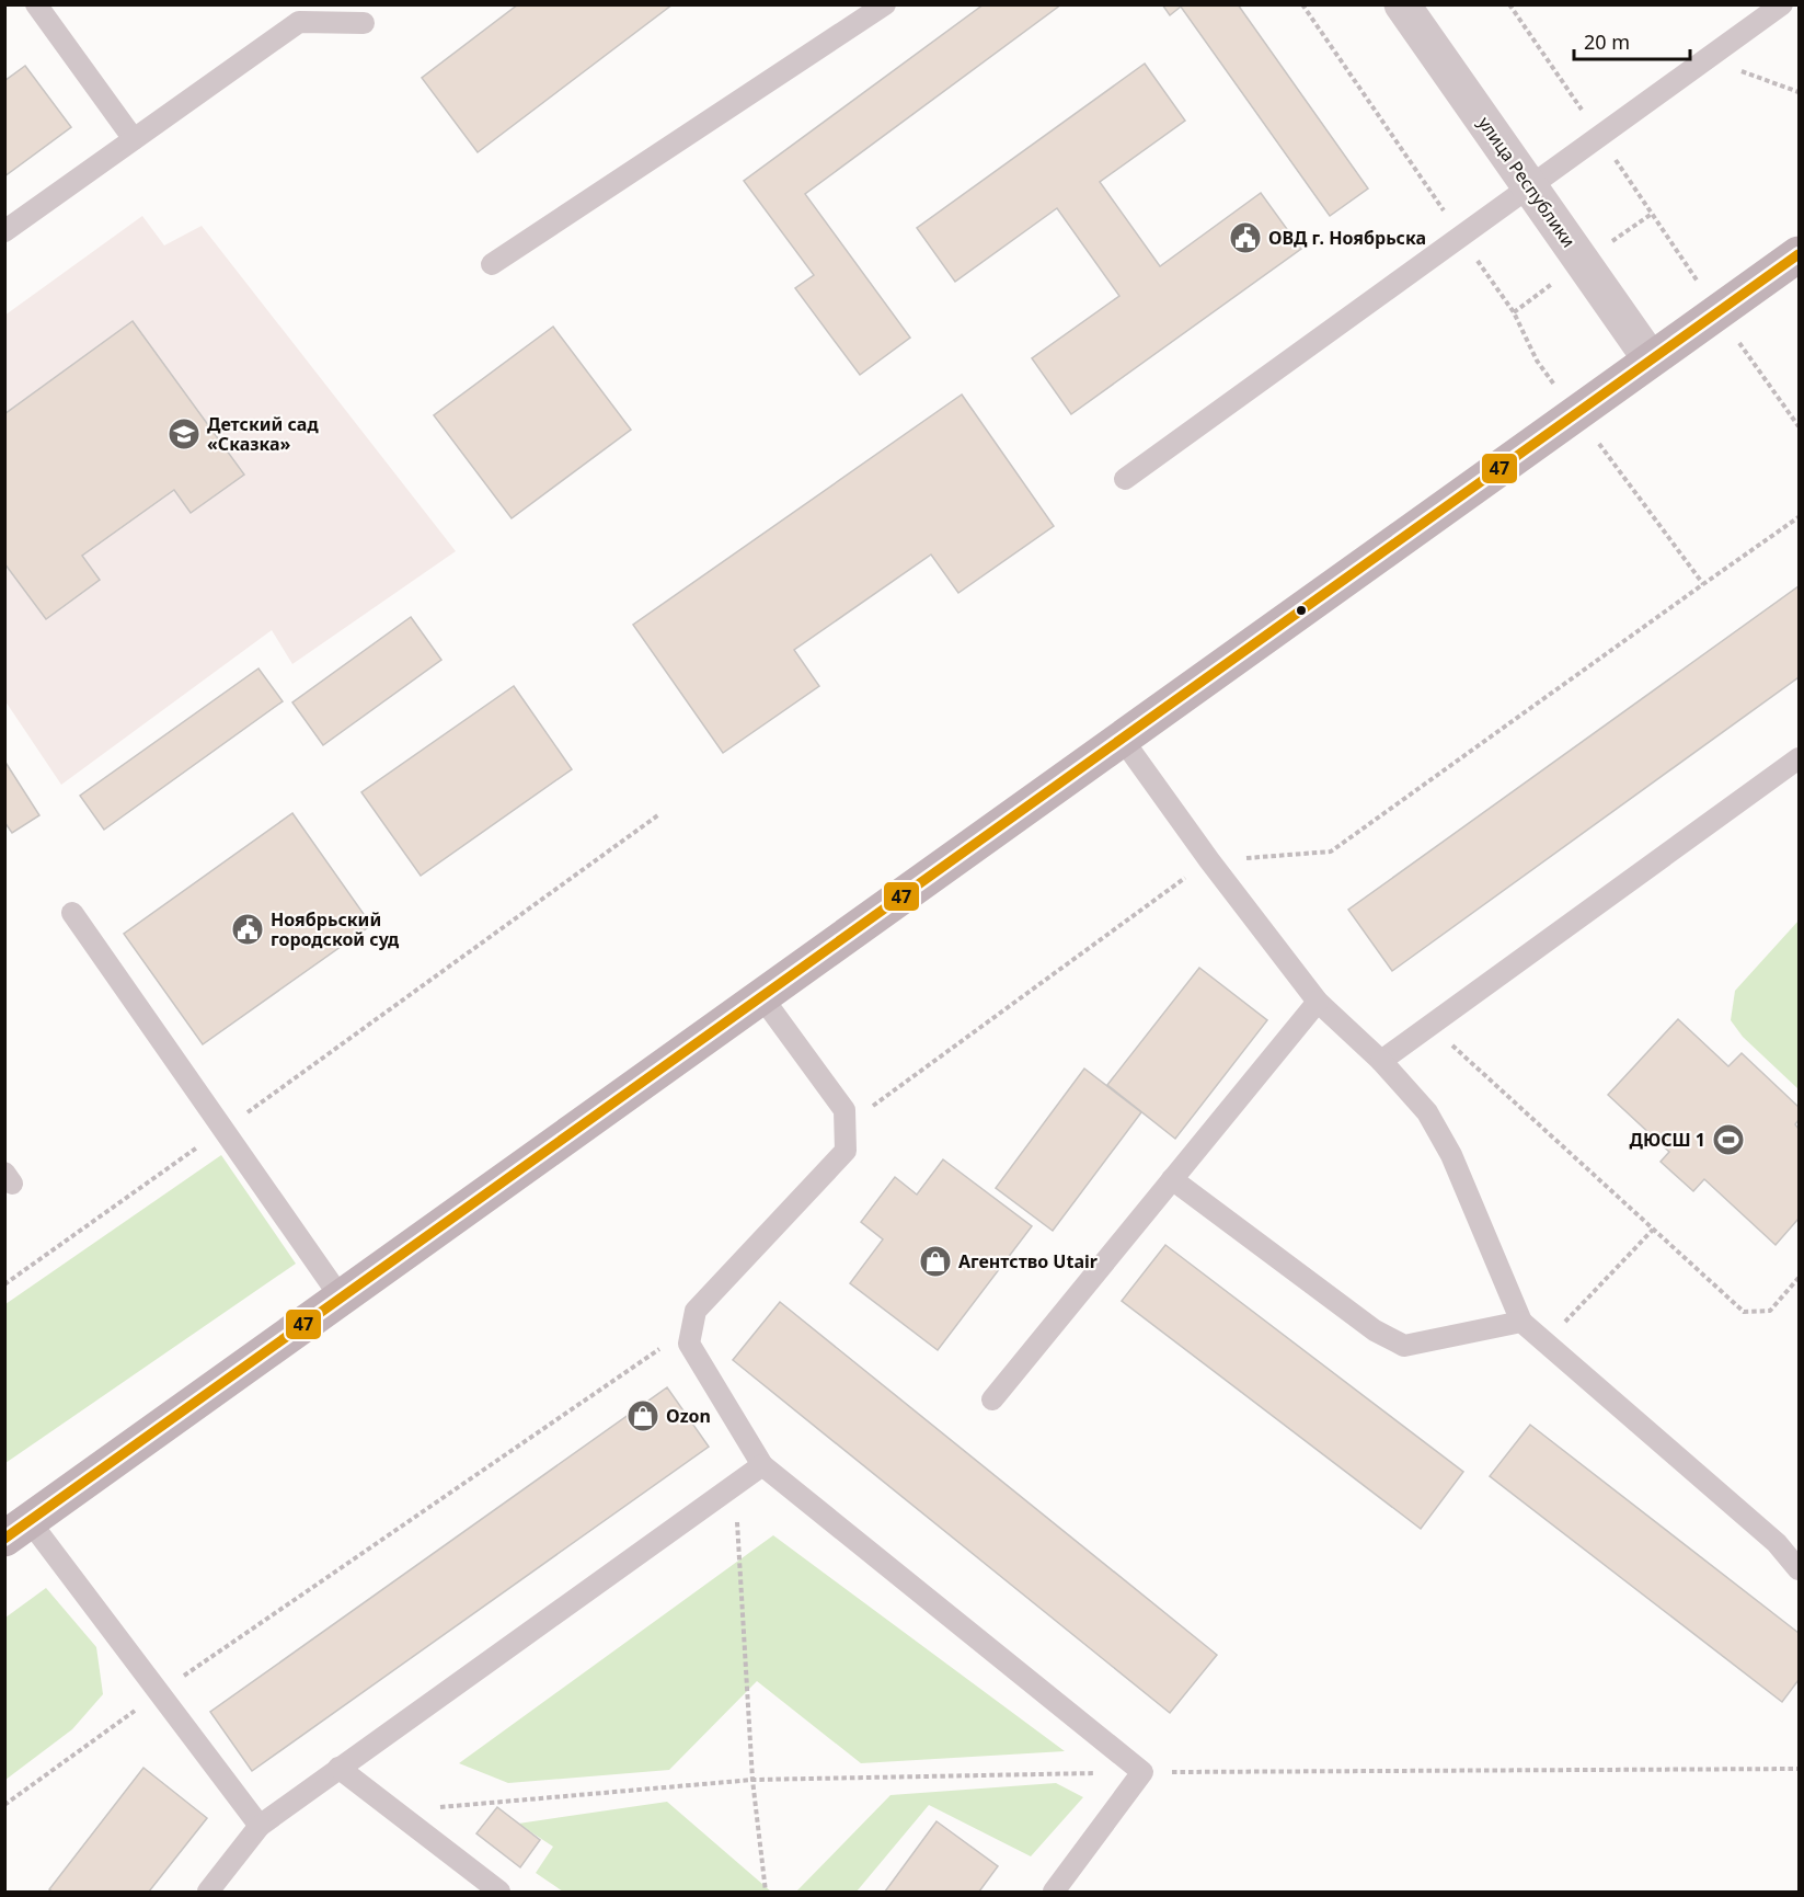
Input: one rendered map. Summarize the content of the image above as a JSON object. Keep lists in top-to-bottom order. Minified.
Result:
{"streets":{"street":["улица Республики"]},"places":{"public building":["ОВД г. Ноябрьска","Ноябрьский городской суд"],"school or university":["Детский сад «Сказка»"],"sports":["ДЮСШ 1"],"shop":["Агентство Utair","Ozon"]},"lines":["transit line 47"],"scale_bar":"20 m"}
